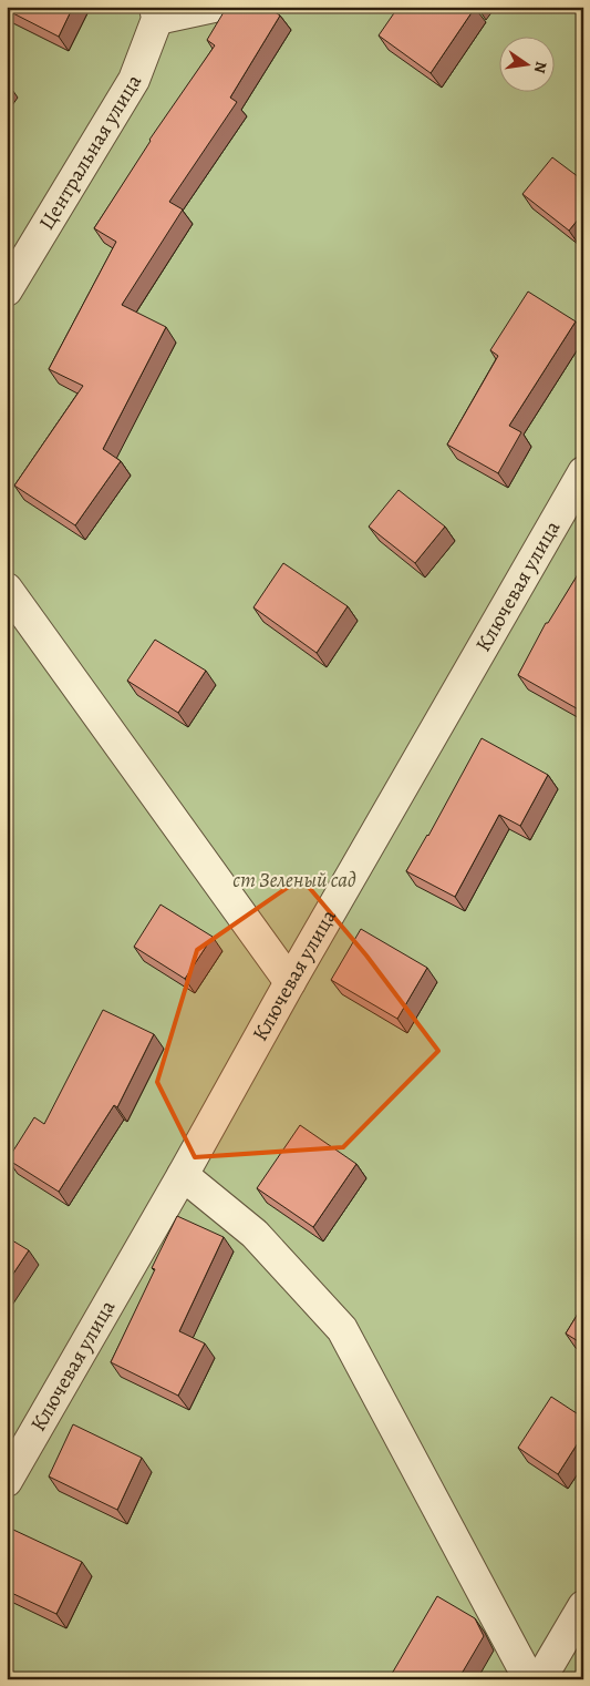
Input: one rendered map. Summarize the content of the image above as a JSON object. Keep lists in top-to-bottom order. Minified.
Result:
{"streets":{"street":["Центральная улица","Ключевая улица"]},"parks":["ст Зеленый сад"],"north":"right"}
